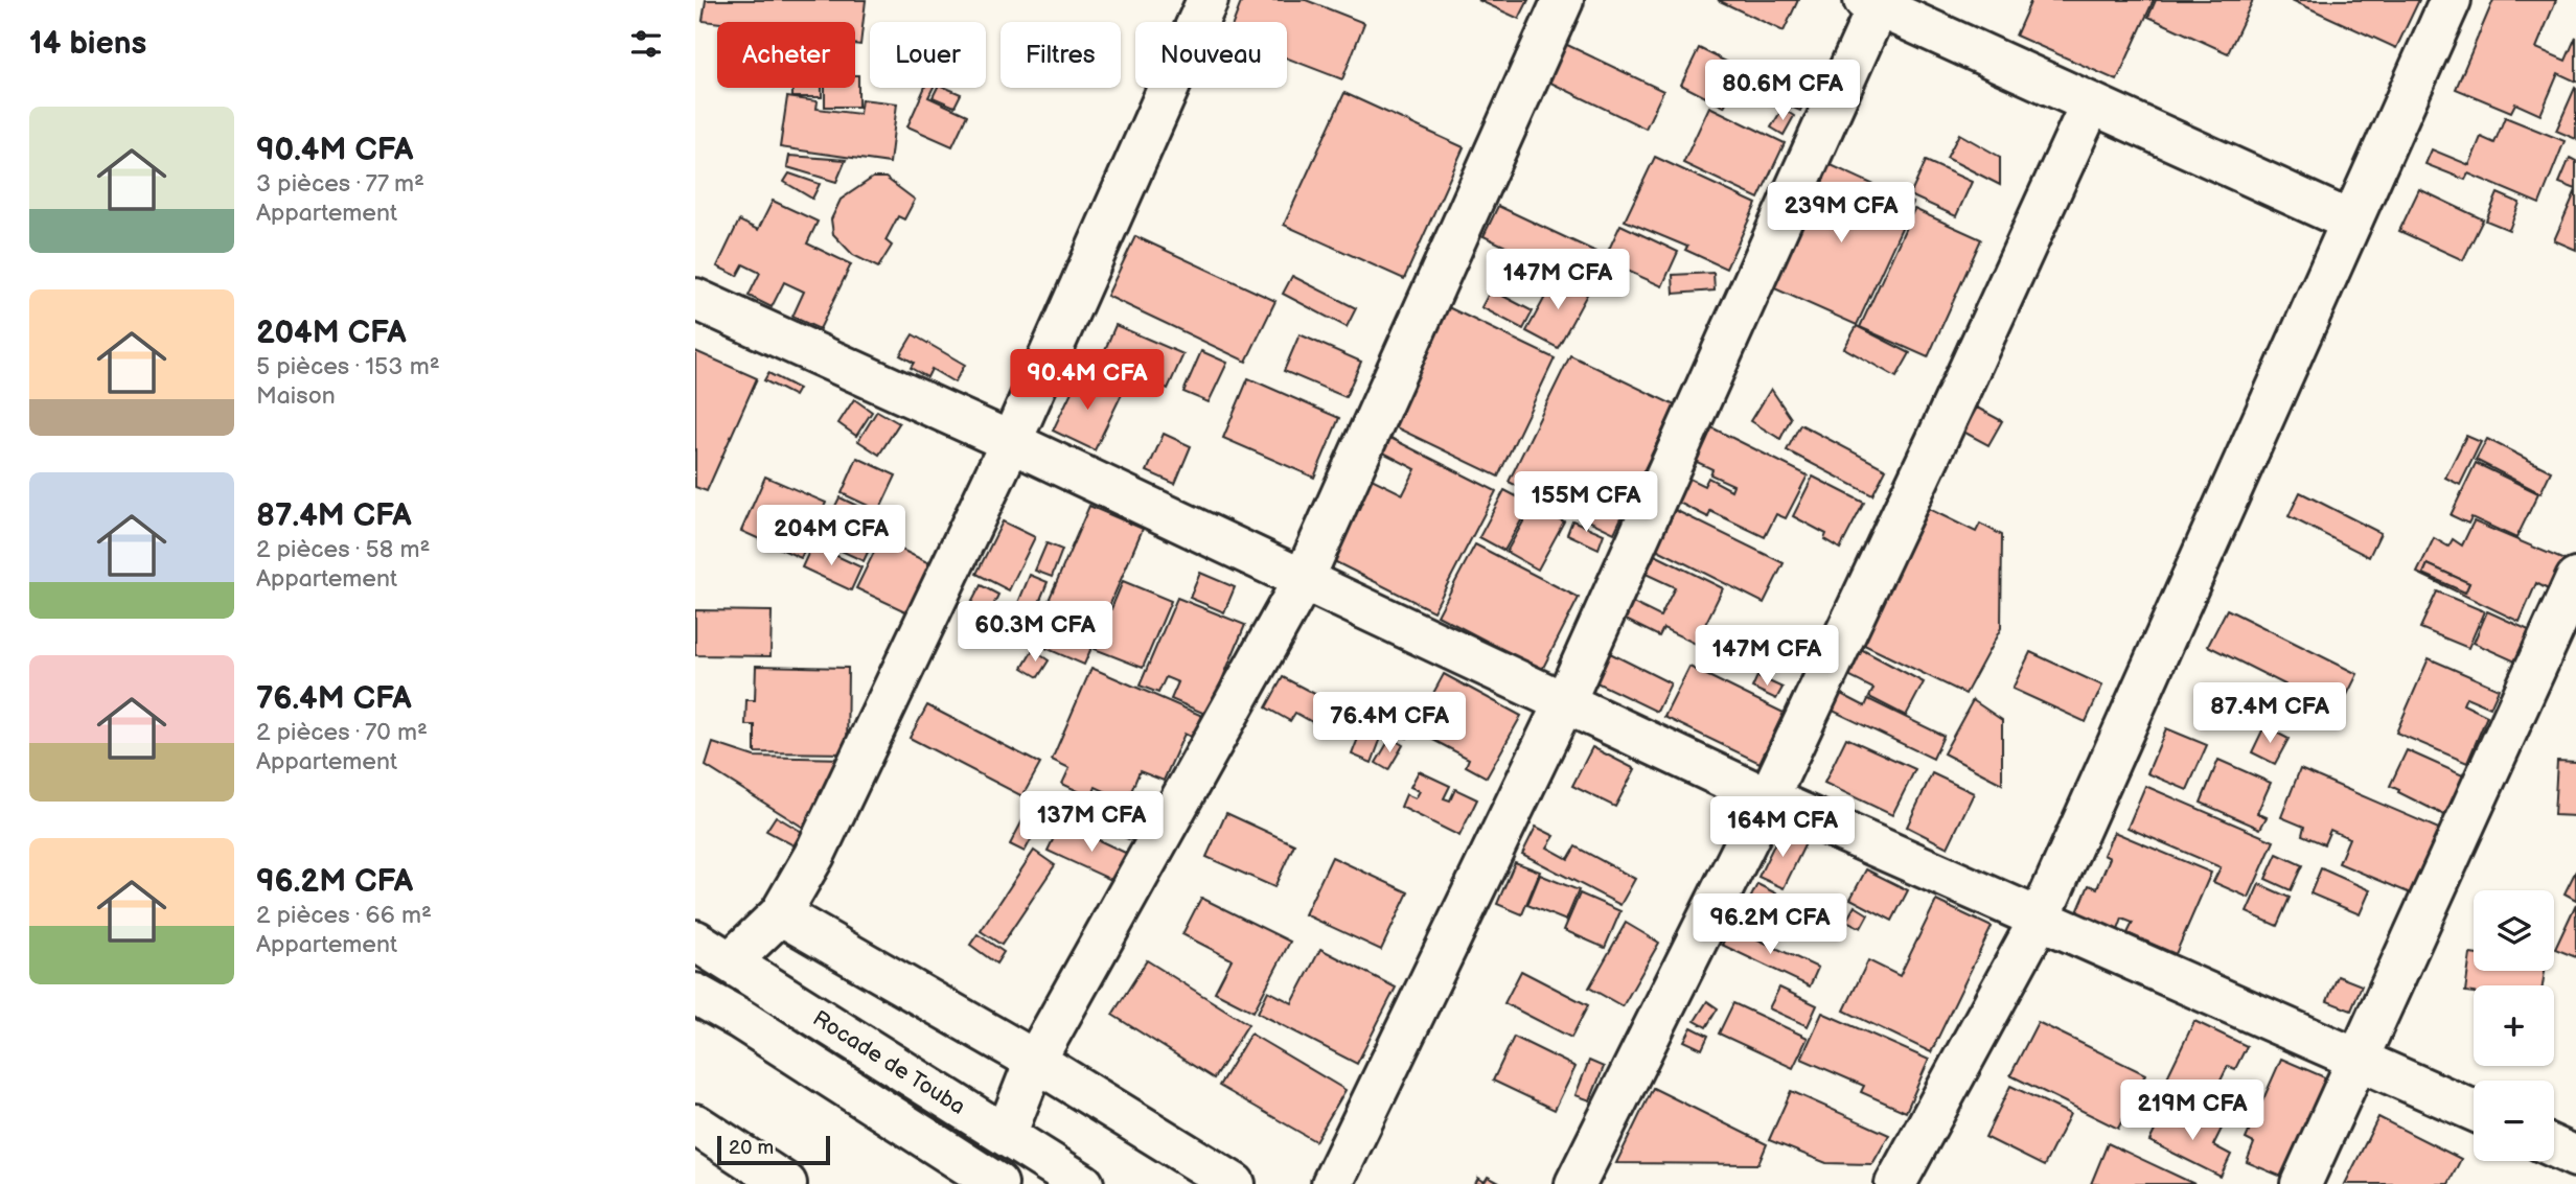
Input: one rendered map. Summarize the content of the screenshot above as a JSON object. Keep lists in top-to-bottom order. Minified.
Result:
{"streets":{"street":["Rocade de Touba"]},"scale_bar":"20 m","page":{"heading":"14 biens","chip":["Acheter","Louer","Filtres","Nouveau"],"price":["80.6M CFA","239M CFA","147M CFA","90.4M CFA","155M CFA","204M CFA","60.3M CFA","147M CFA","87.4M CFA","76.4M CFA","137M CFA","164M CFA","96.2M CFA","219M CFA"],"list":[{"name":"90.4M CFA","note":"3 pièces · 77 m² · Appartement"},{"name":"204M CFA","note":"5 pièces · 153 m² · Maison"},{"name":"87.4M CFA","note":"2 pièces · 58 m² · Appartement"},{"name":"76.4M CFA","note":"2 pièces · 70 m² · Appartement"},{"name":"96.2M CFA","note":"2 pièces · 66 m² · Appartement"}],"map_buttons":["+","−"],"scale":"20 m"}}
